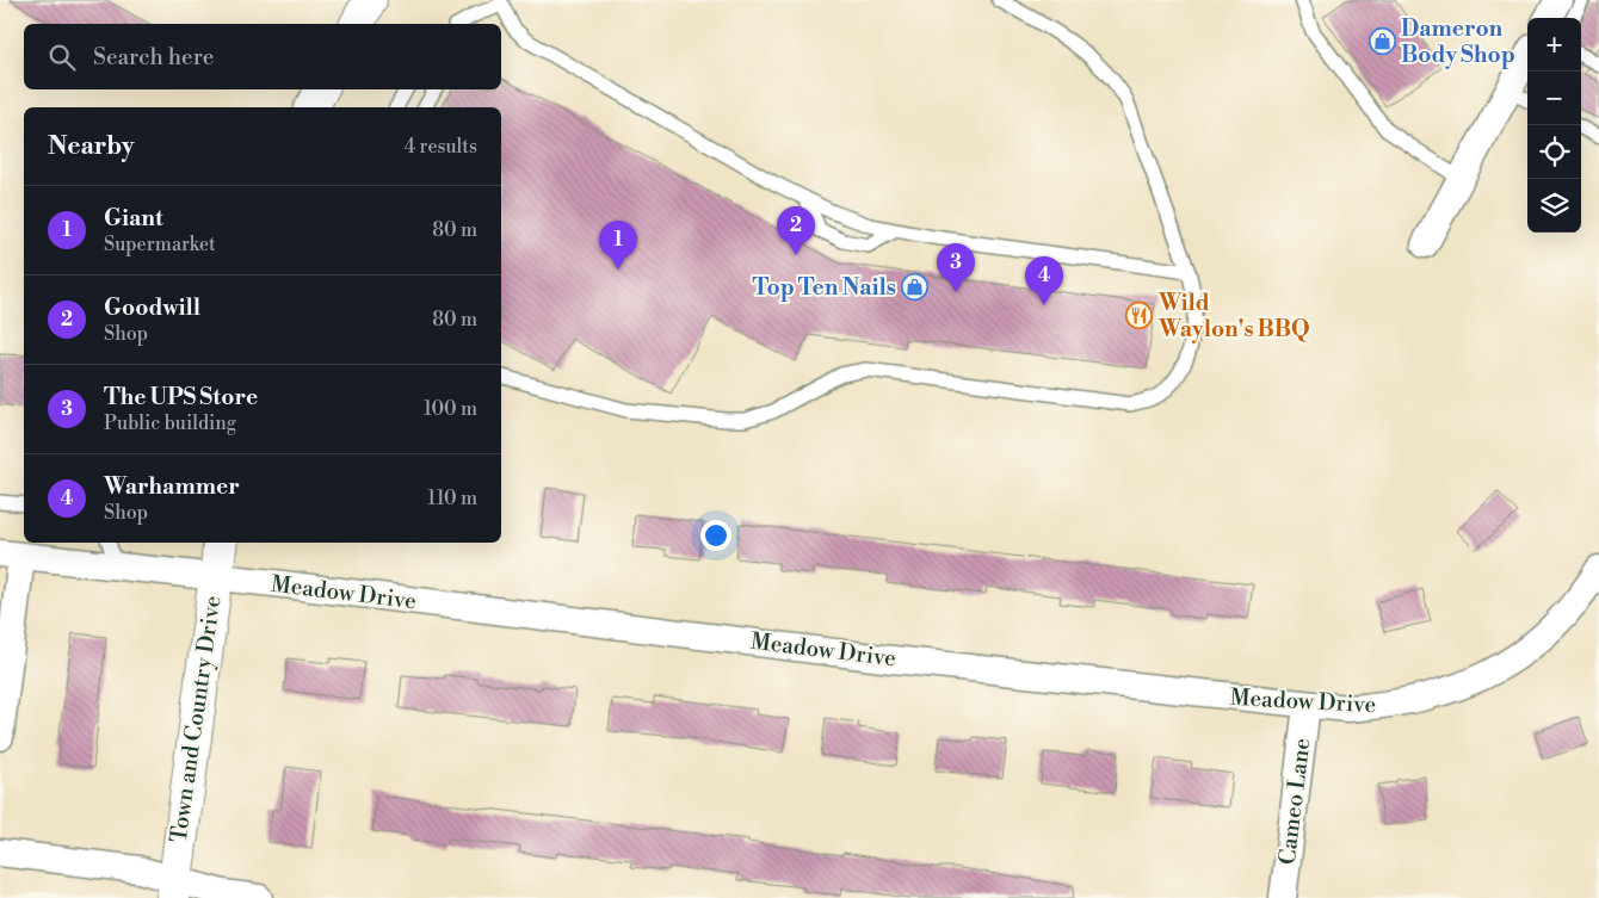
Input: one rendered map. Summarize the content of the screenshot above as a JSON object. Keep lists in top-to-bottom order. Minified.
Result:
{"streets":{"street":["Meadow Drive","Town and Country Drive","Cameo Lane"]},"crossings":[["Meadow Drive","Town and Country Drive"],["Meadow Drive","Cameo Lane"]],"places":{"shop":["Dameron Body Shop","Top Ten Nails"],"restaurant":["Wild Waylon's BBQ"]},"page":{"map_buttons":["+","−"],"search":"Search here","heading":["Nearby","4 results"],"list":[{"mark":"1","name":"Giant","note":"Supermarket","value":"80 m"},{"mark":"2","name":"Goodwill","note":"Shop","value":"80 m"},{"mark":"3","name":"The UPS Store","note":"Public building","value":"100 m"},{"mark":"4","name":"Warhammer","note":"Shop","value":"110 m"}],"pins":["2","1","3","4"]}}
